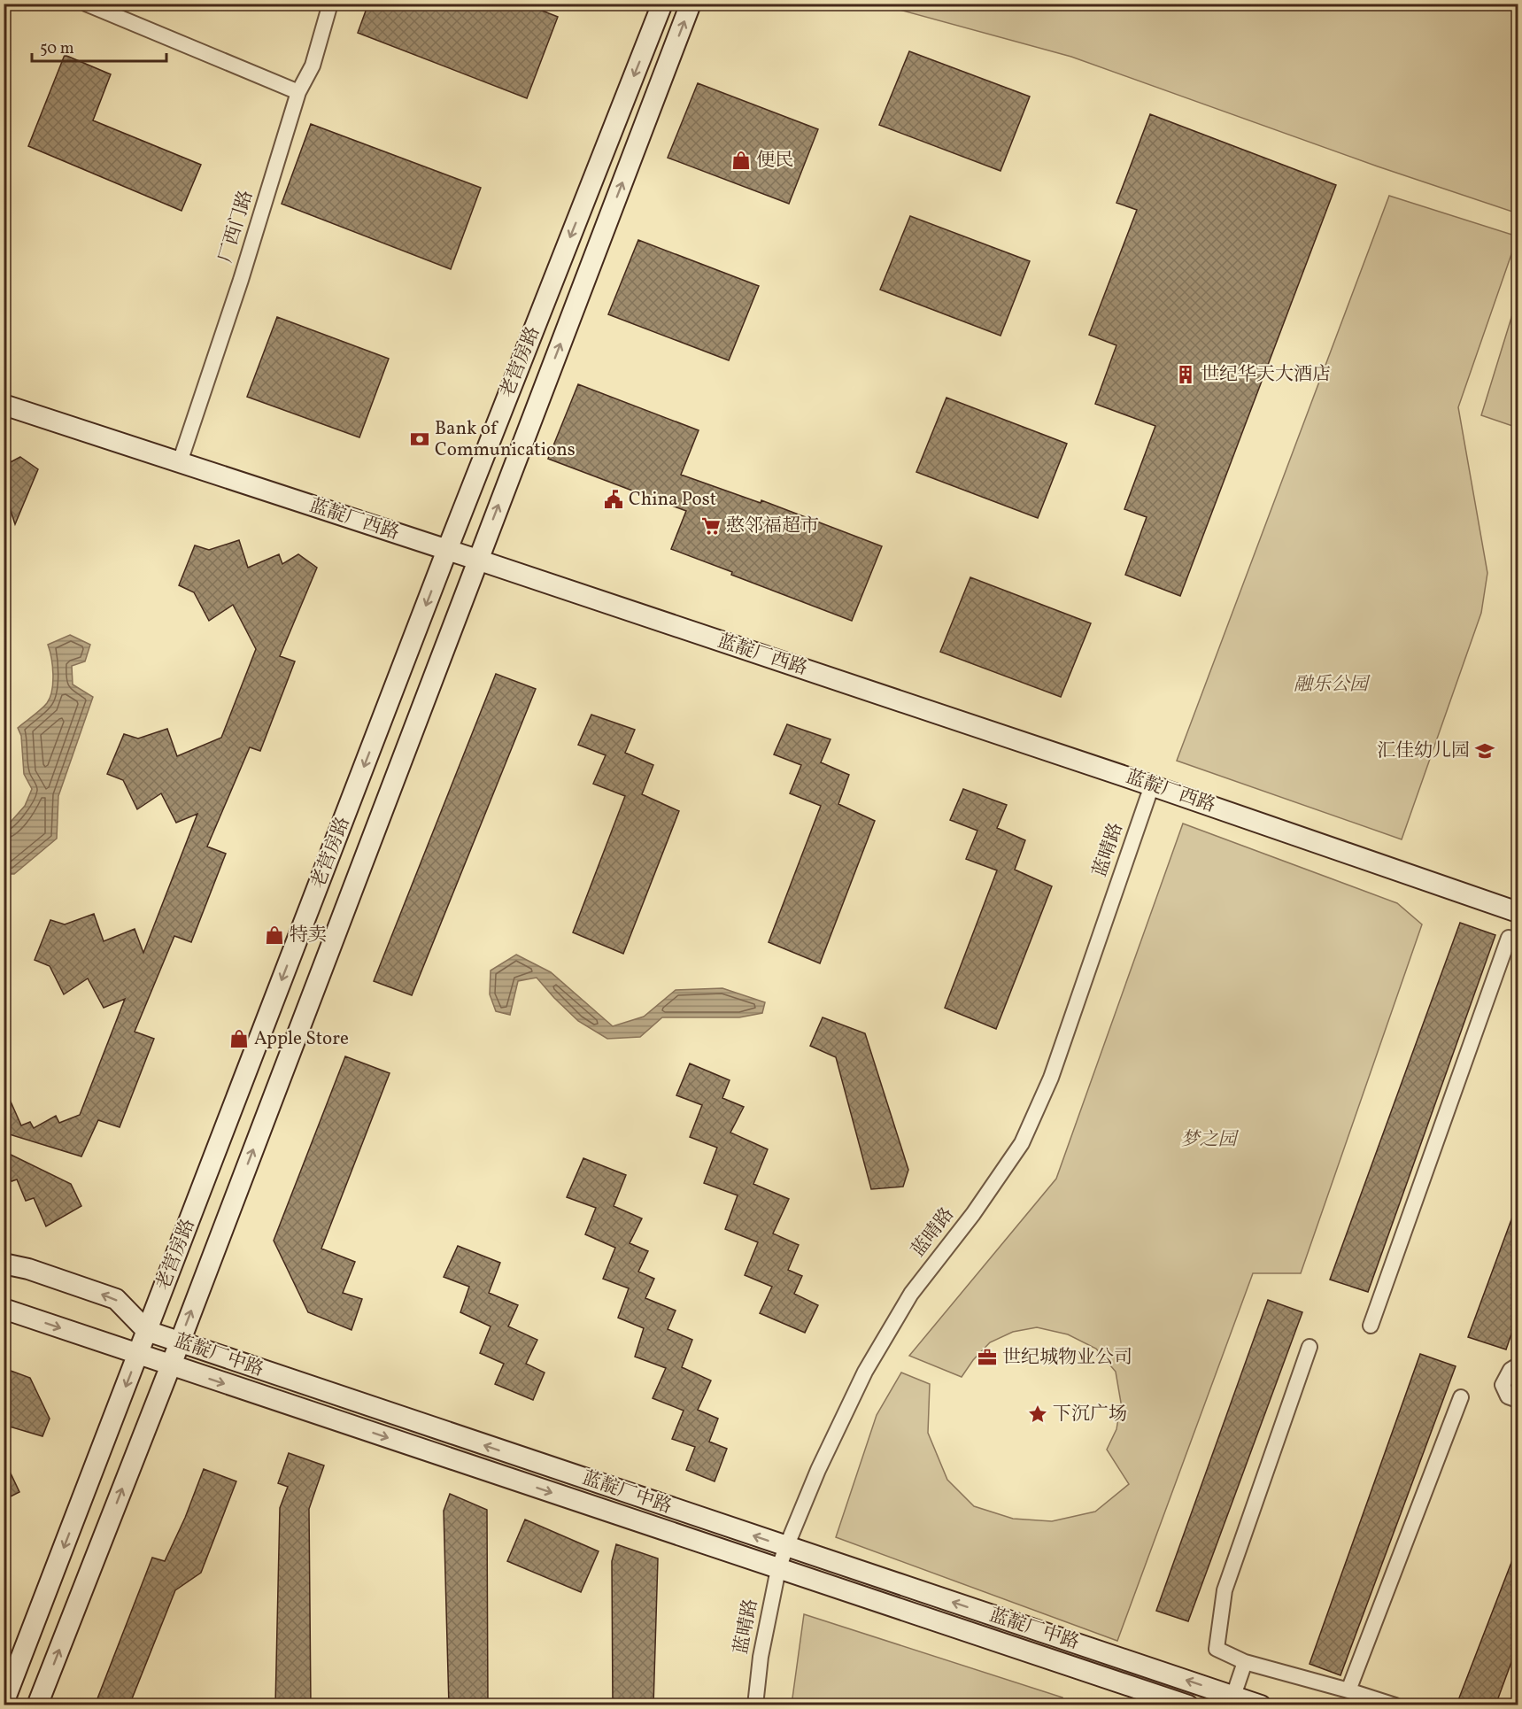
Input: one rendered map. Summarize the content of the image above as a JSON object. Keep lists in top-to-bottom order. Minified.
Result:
{"streets":{"street":["厂西门路","老营房路","蓝靛厂西路","蓝晴路","蓝靛厂中路"]},"crossings":[["厂西门路","蓝靛厂西路"],["老营房路","蓝靛厂西路"],["老营房路","蓝靛厂中路"],["蓝靛厂西路","蓝晴路"],["蓝晴路","蓝靛厂中路"]],"parks":["融乐公园","梦之园"],"places":{"shop":["便民","特卖","Apple Store"],"building":["世纪华天大酒店"],"bank":["Bank of Communications"],"public building":["China Post"],"supermarket":["憨邻福超市"],"school or university":["汇佳幼儿园"],"office":["世纪城物业公司"],"place":["下沉广场"]},"scale_bar":"50 m"}
